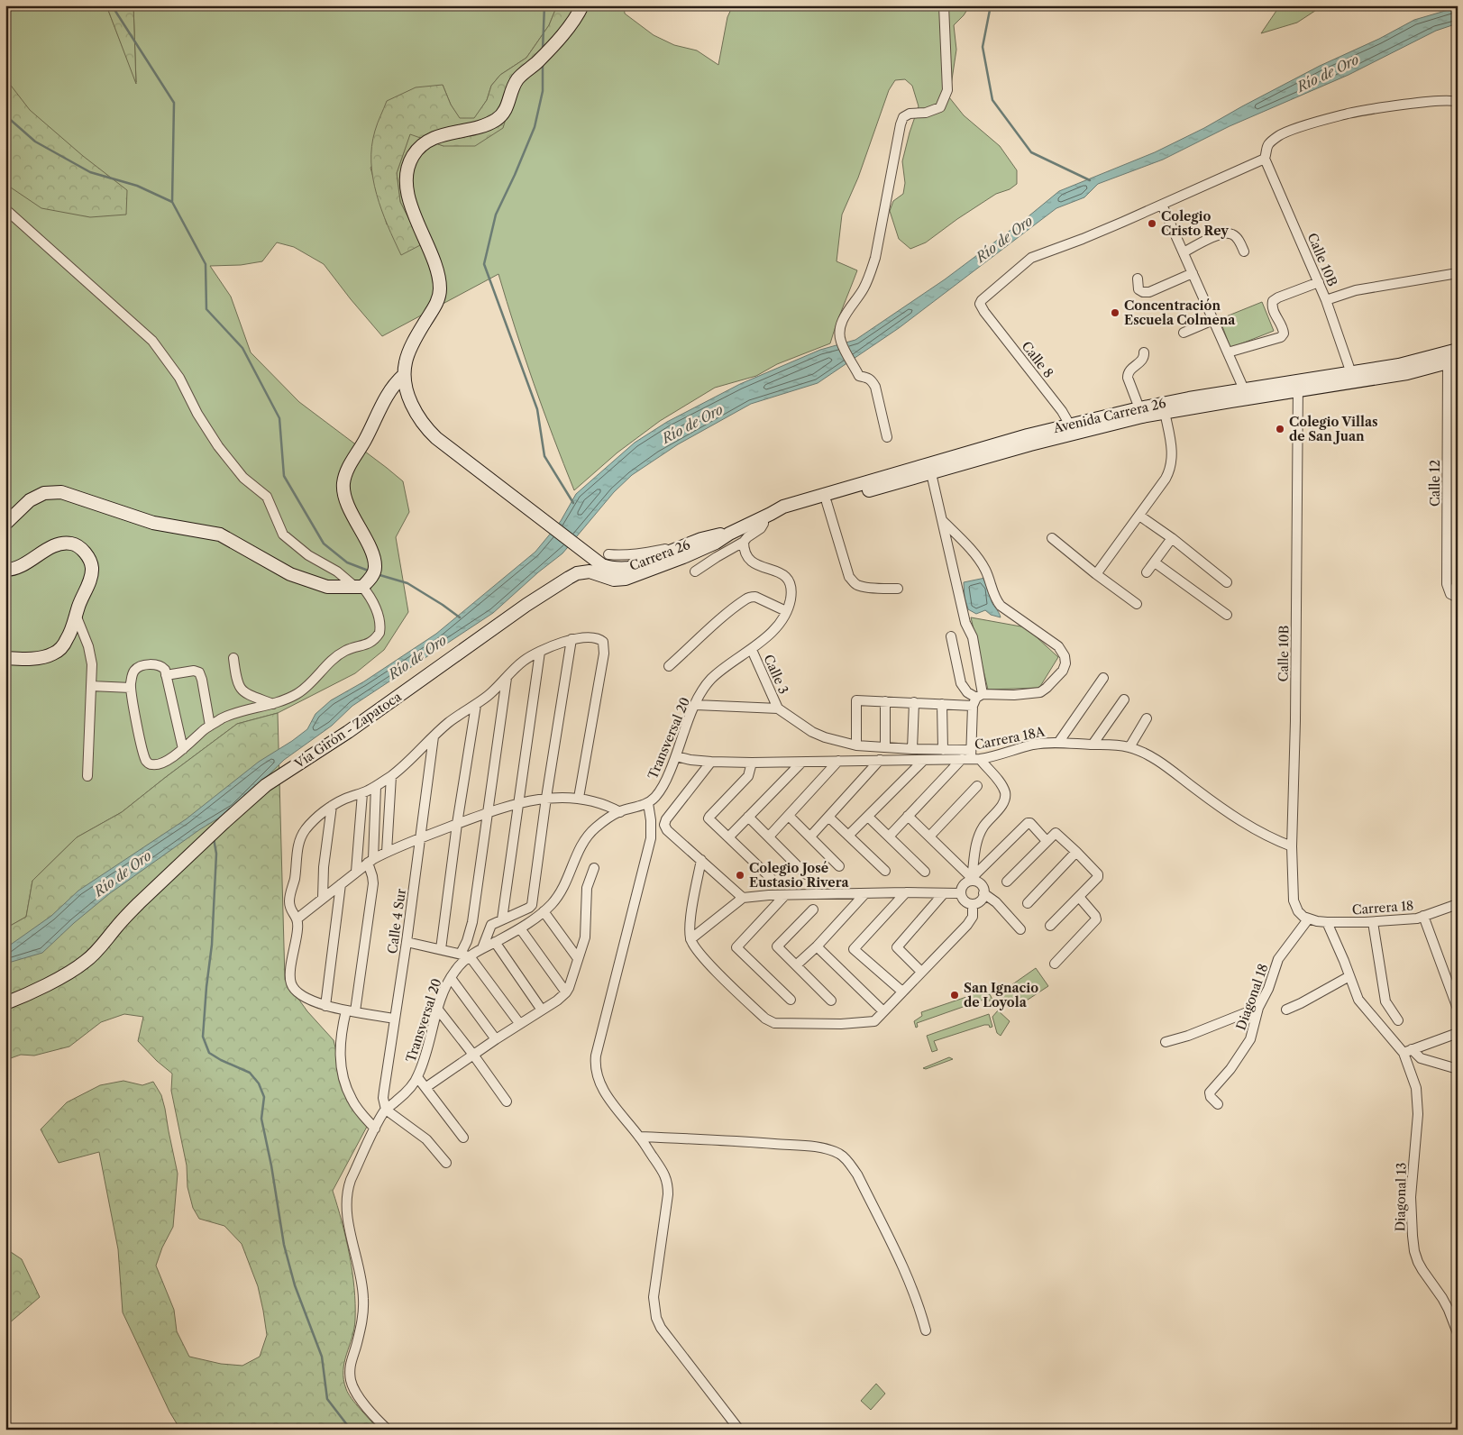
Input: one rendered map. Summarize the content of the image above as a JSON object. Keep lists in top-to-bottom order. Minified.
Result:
{"streets":{"main road":["Avenida Carrera 26","Carrera 26","Vía Girón - Zapatoca"],"street":["Calle 10B","Calle 8","Calle 12","Calle 3","Transversal 20","Carrera 18A","Carrera 18","Calle 4 Sur","Diagonal 18","Diagonal 13"]},"crossings":[["Calle 10B","Avenida Carrera 26"],["Calle 10B","Carrera 18A"],["Calle 10B","Carrera 18"],["Calle 10B","Diagonal 18"],["Calle 8","Avenida Carrera 26"],["Avenida Carrera 26","Calle 12"],["Avenida Carrera 26","Carrera 26"],["Avenida Carrera 26","Vía Girón - Zapatoca"],["Carrera 26","Vía Girón - Zapatoca"],["Calle 3","Transversal 20"],["Transversal 20","Carrera 18A"],["Transversal 20","Calle 4 Sur"],["Carrera 18","Diagonal 18"]],"water":["Río de Oro"],"places":["Colegio Cristo Rey","Concentración Escuela Colmena","Colegio Villas de San Juan","Colegio José Eustasio Rivera","San Ignacio de Loyola"]}
